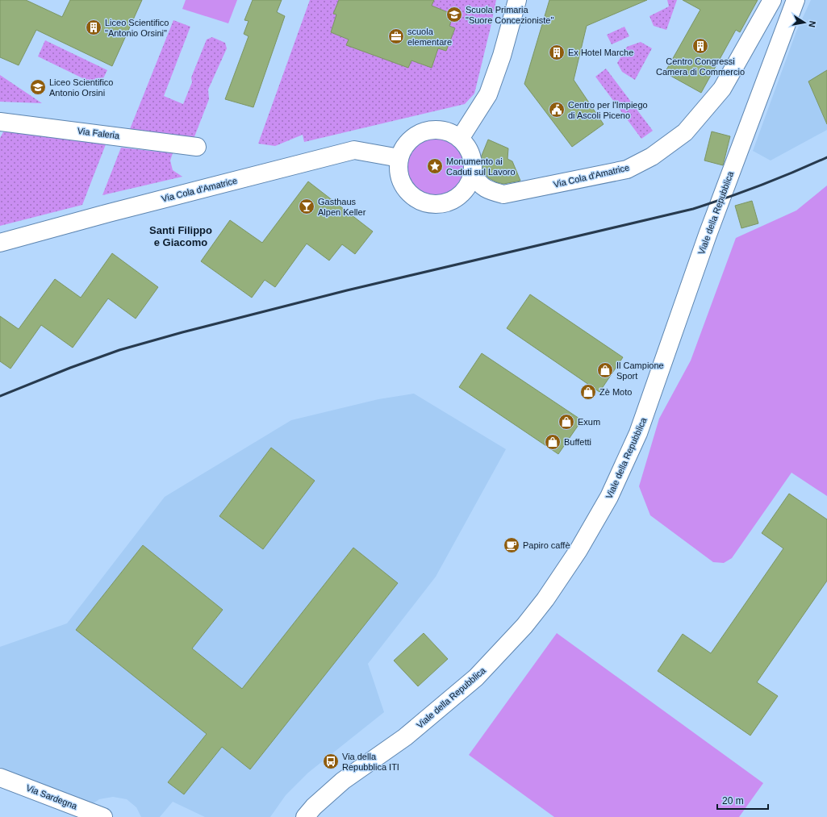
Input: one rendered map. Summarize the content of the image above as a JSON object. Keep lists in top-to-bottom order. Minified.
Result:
{"streets":{"street":["Via Faleria","Via Cola d'Amatrice","Viale della Repubblica","Via Sardegna"]},"districts":["Santi Filippo e Giacomo"],"places":{"school or university":["Scuola Primaria \"Suore Concezioniste\"","Liceo Scientifico Antonio Orsini"],"building":["Liceo Scientifico \"Antonio Orsini\"","Centro Congressi Camera di Commercio","Ex Hotel Marche"],"office":["scuola elementare"],"public building":["Centro per l'Impiego di Ascoli Piceno"],"place":["Monumento ai Caduti sul Lavoro"],"bar":["Gasthaus Alpen Keller"],"shop":["Il Campione Sport","Zè Moto","Exum","Buffetti"],"cafe":["Papiro caffè"],"bus stop":["Via della Repubblica ITI"]},"scale_bar":"20 m","north":"right"}
